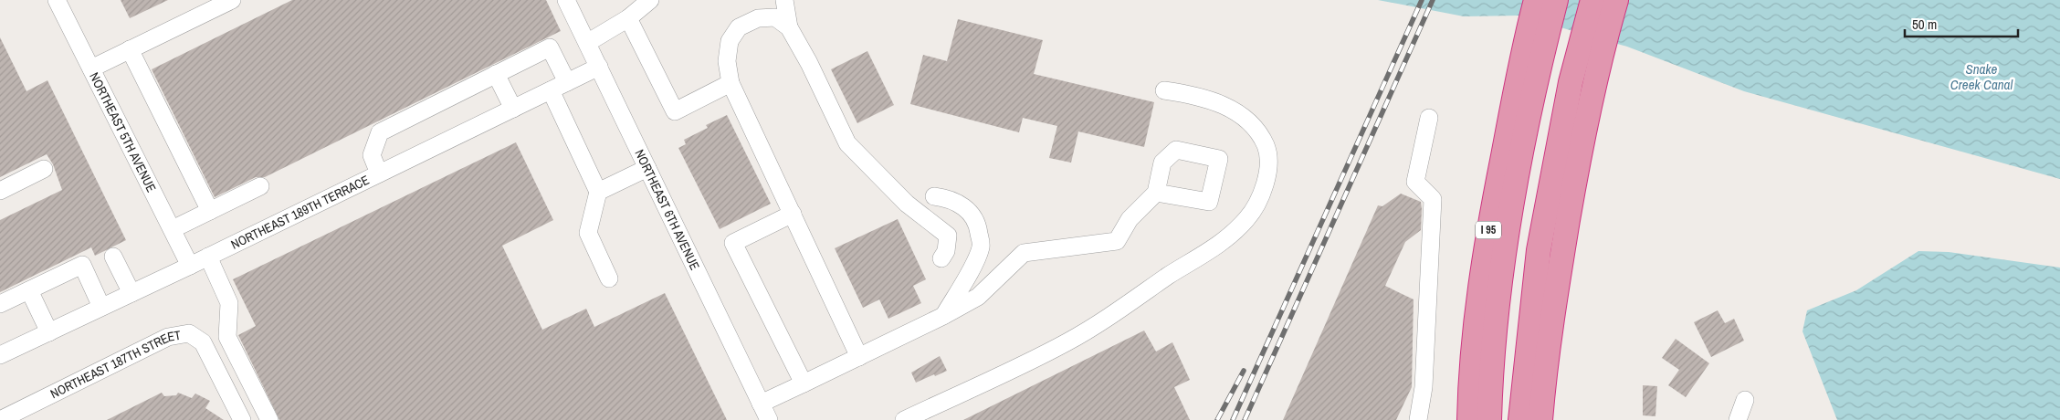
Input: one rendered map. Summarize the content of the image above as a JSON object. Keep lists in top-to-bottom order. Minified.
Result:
{"streets":{"highway":["I 95"],"street":["NORTHEAST 5TH AVENUE","NORTHEAST 6TH AVENUE","NORTHEAST 189TH TERRACE","NORTHEAST 187TH STREET"]},"crossings":[["NORTHEAST 5TH AVENUE","NORTHEAST 189TH TERRACE"],["NORTHEAST 6TH AVENUE","NORTHEAST 189TH TERRACE"]],"water":["Snake Creek Canal"],"scale_bar":"50 m"}
